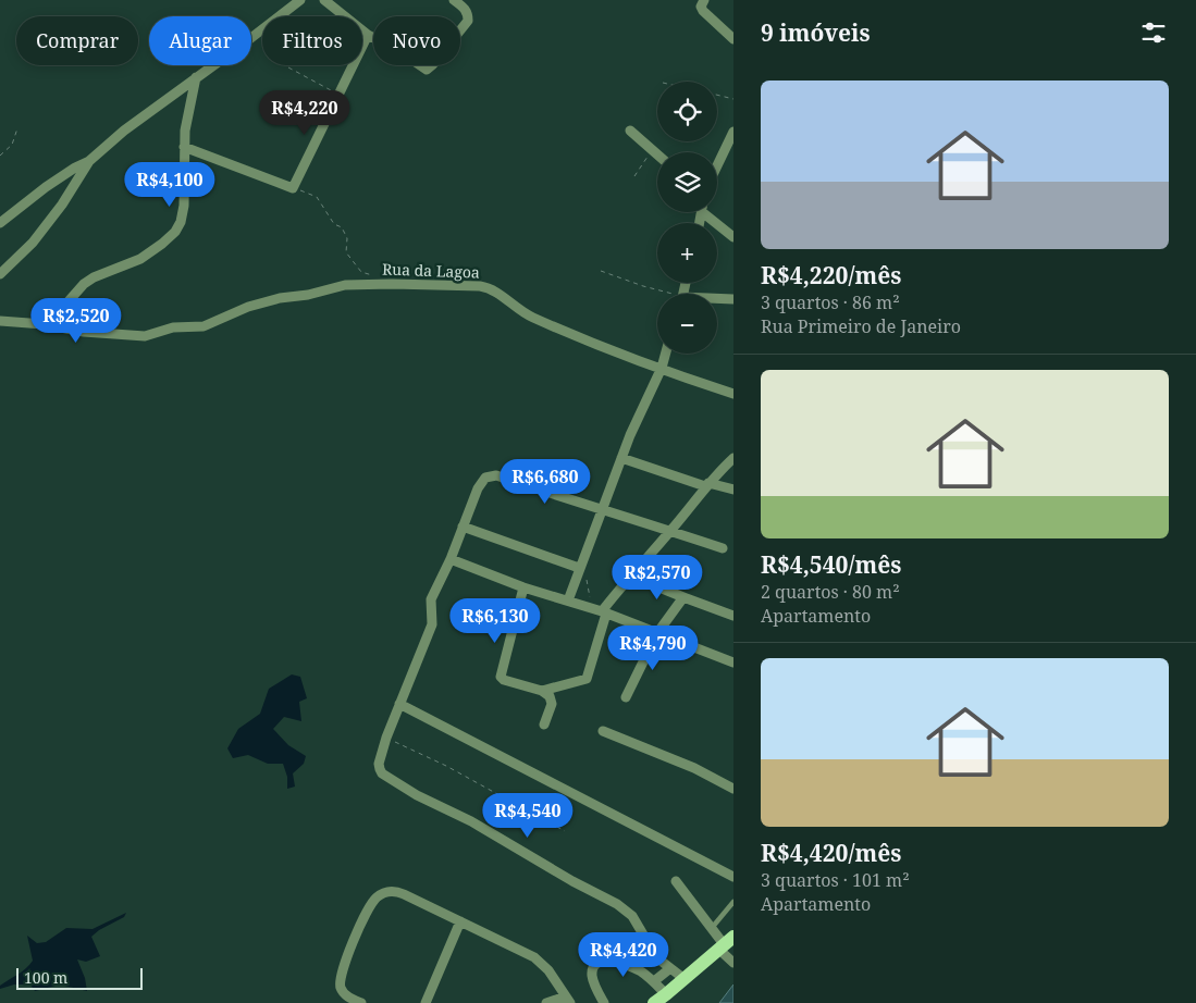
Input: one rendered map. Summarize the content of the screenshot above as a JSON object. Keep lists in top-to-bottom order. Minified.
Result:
{"streets":{"street":["Rua da Lagoa"]},"scale_bar":"100 m","page":{"heading":"9 imóveis","chip":["Comprar","Alugar","Filtros","Novo"],"list":[{"name":"R$4,220/mês","note":"3 quartos · 86 m² · Rua Primeiro de Janeiro"},{"name":"R$4,540/mês","note":"2 quartos · 80 m² · Apartamento"},{"name":"R$4,420/mês","note":"3 quartos · 101 m² · Apartamento"}],"map_buttons":["+","−"],"price":["R$4,220","R$4,100","R$2,520","R$6,680","R$2,570","R$6,130","R$4,790","R$4,540","R$4,420"],"scale":"100 m"}}
